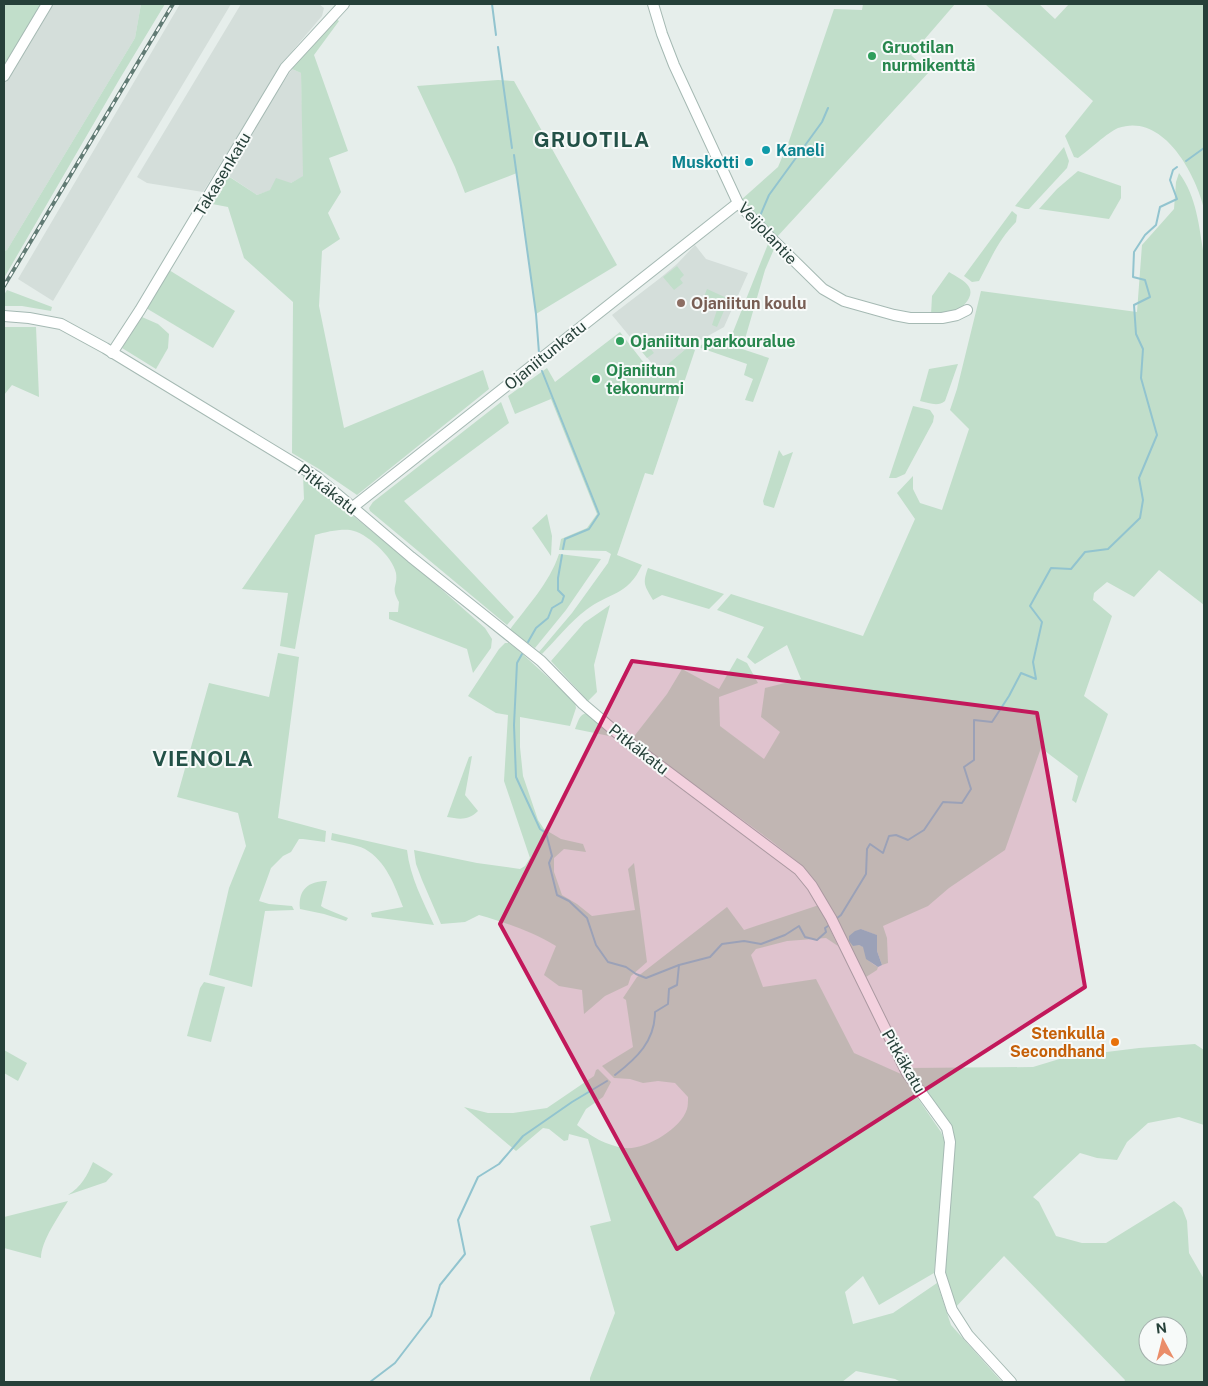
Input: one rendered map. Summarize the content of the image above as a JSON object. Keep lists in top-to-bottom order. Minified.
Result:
{"streets":{"street":["Takasenkatu","Veijolantie","Ojaniitunkatu","Pitkäkatu"]},"crossings":[["Takasenkatu","Pitkäkatu"],["Veijolantie","Ojaniitunkatu"],["Ojaniitunkatu","Pitkäkatu"]],"districts":["GRUOTILA","VIENOLA"],"places":["Gruotilan nurmikenttä","Kaneli","Muskotti","Ojaniitun koulu","Ojaniitun parkouralue","Ojaniitun tekonurmi","Stenkulla Secondhand"],"north":"top"}
